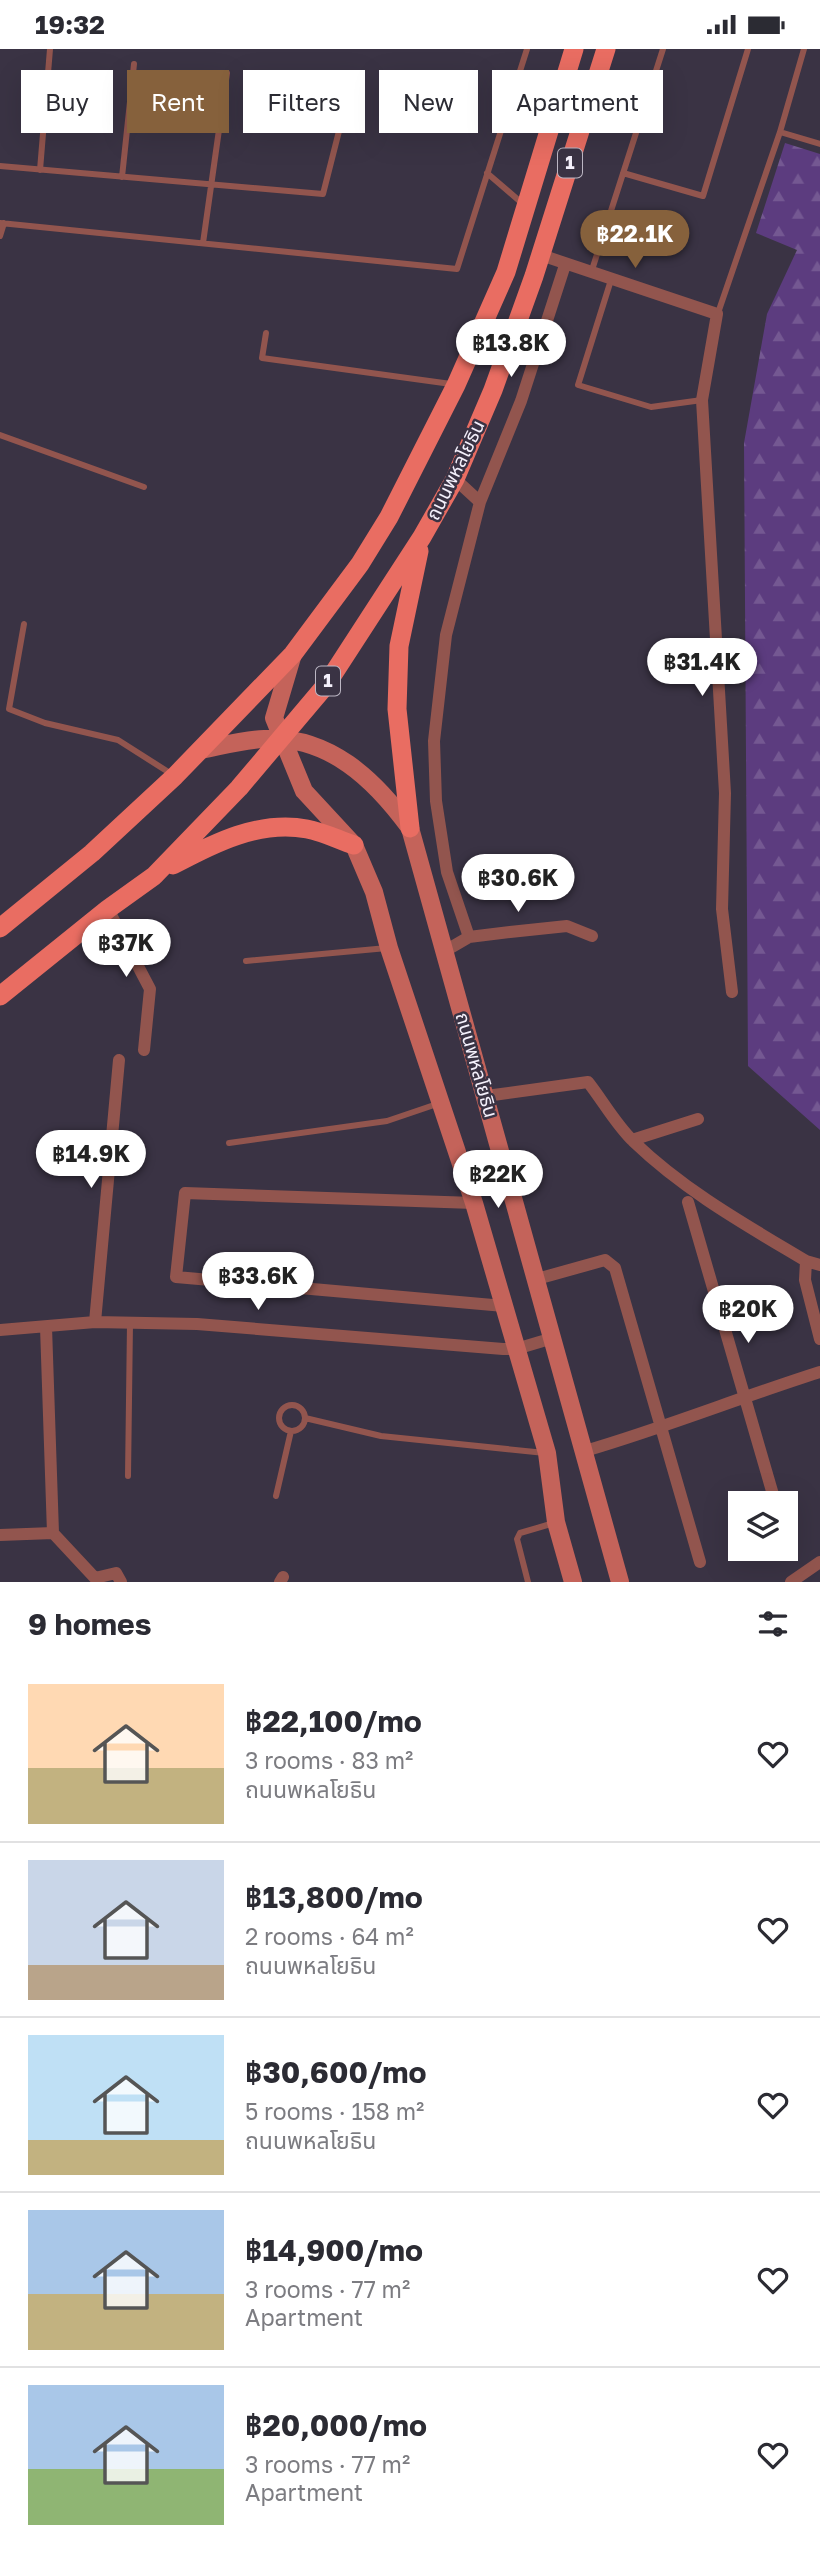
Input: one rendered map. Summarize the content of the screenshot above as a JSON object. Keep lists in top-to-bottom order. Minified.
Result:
{"streets":{"main road":["1","ถนนพหลโยธิน"]},"page":{"status":"19:32","chip":["Buy","Rent","Filters","New","Apartment"],"price":["฿22.1K","฿13.8K","฿31.4K","฿30.6K","฿37K","฿14.9K","฿22K","฿33.6K","฿20K"],"heading":"9 homes","list":[{"name":"฿22,100/mo","note":"3 rooms · 83 m² · ถนนพหลโยธิน"},{"name":"฿13,800/mo","note":"2 rooms · 64 m² · ถนนพหลโยธิน"},{"name":"฿30,600/mo","note":"5 rooms · 158 m² · ถนนพหลโยธิน"},{"name":"฿14,900/mo","note":"3 rooms · 77 m² · Apartment"},{"name":"฿20,000/mo","note":"3 rooms · 77 m² · Apartment"}]}}
